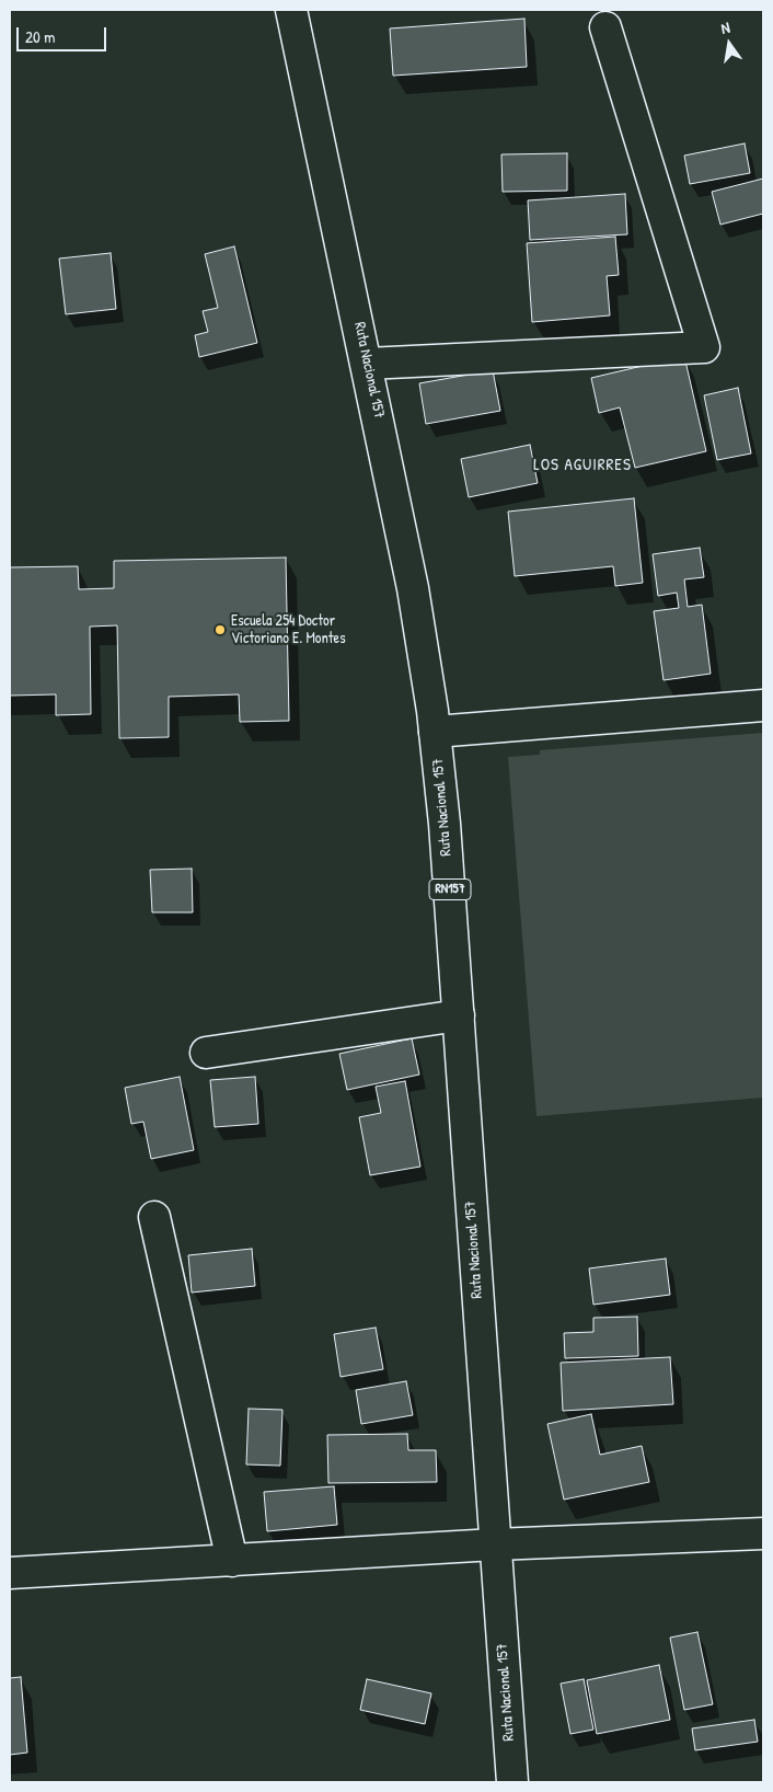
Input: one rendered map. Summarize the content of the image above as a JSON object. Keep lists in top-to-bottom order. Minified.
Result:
{"streets":{"main road":["Ruta Nacional 157","RN157"]},"districts":["LOS AGUIRRES"],"places":["Escuela 254 Doctor Victoriano E. Montes"],"scale_bar":"20 m","north":"top"}
